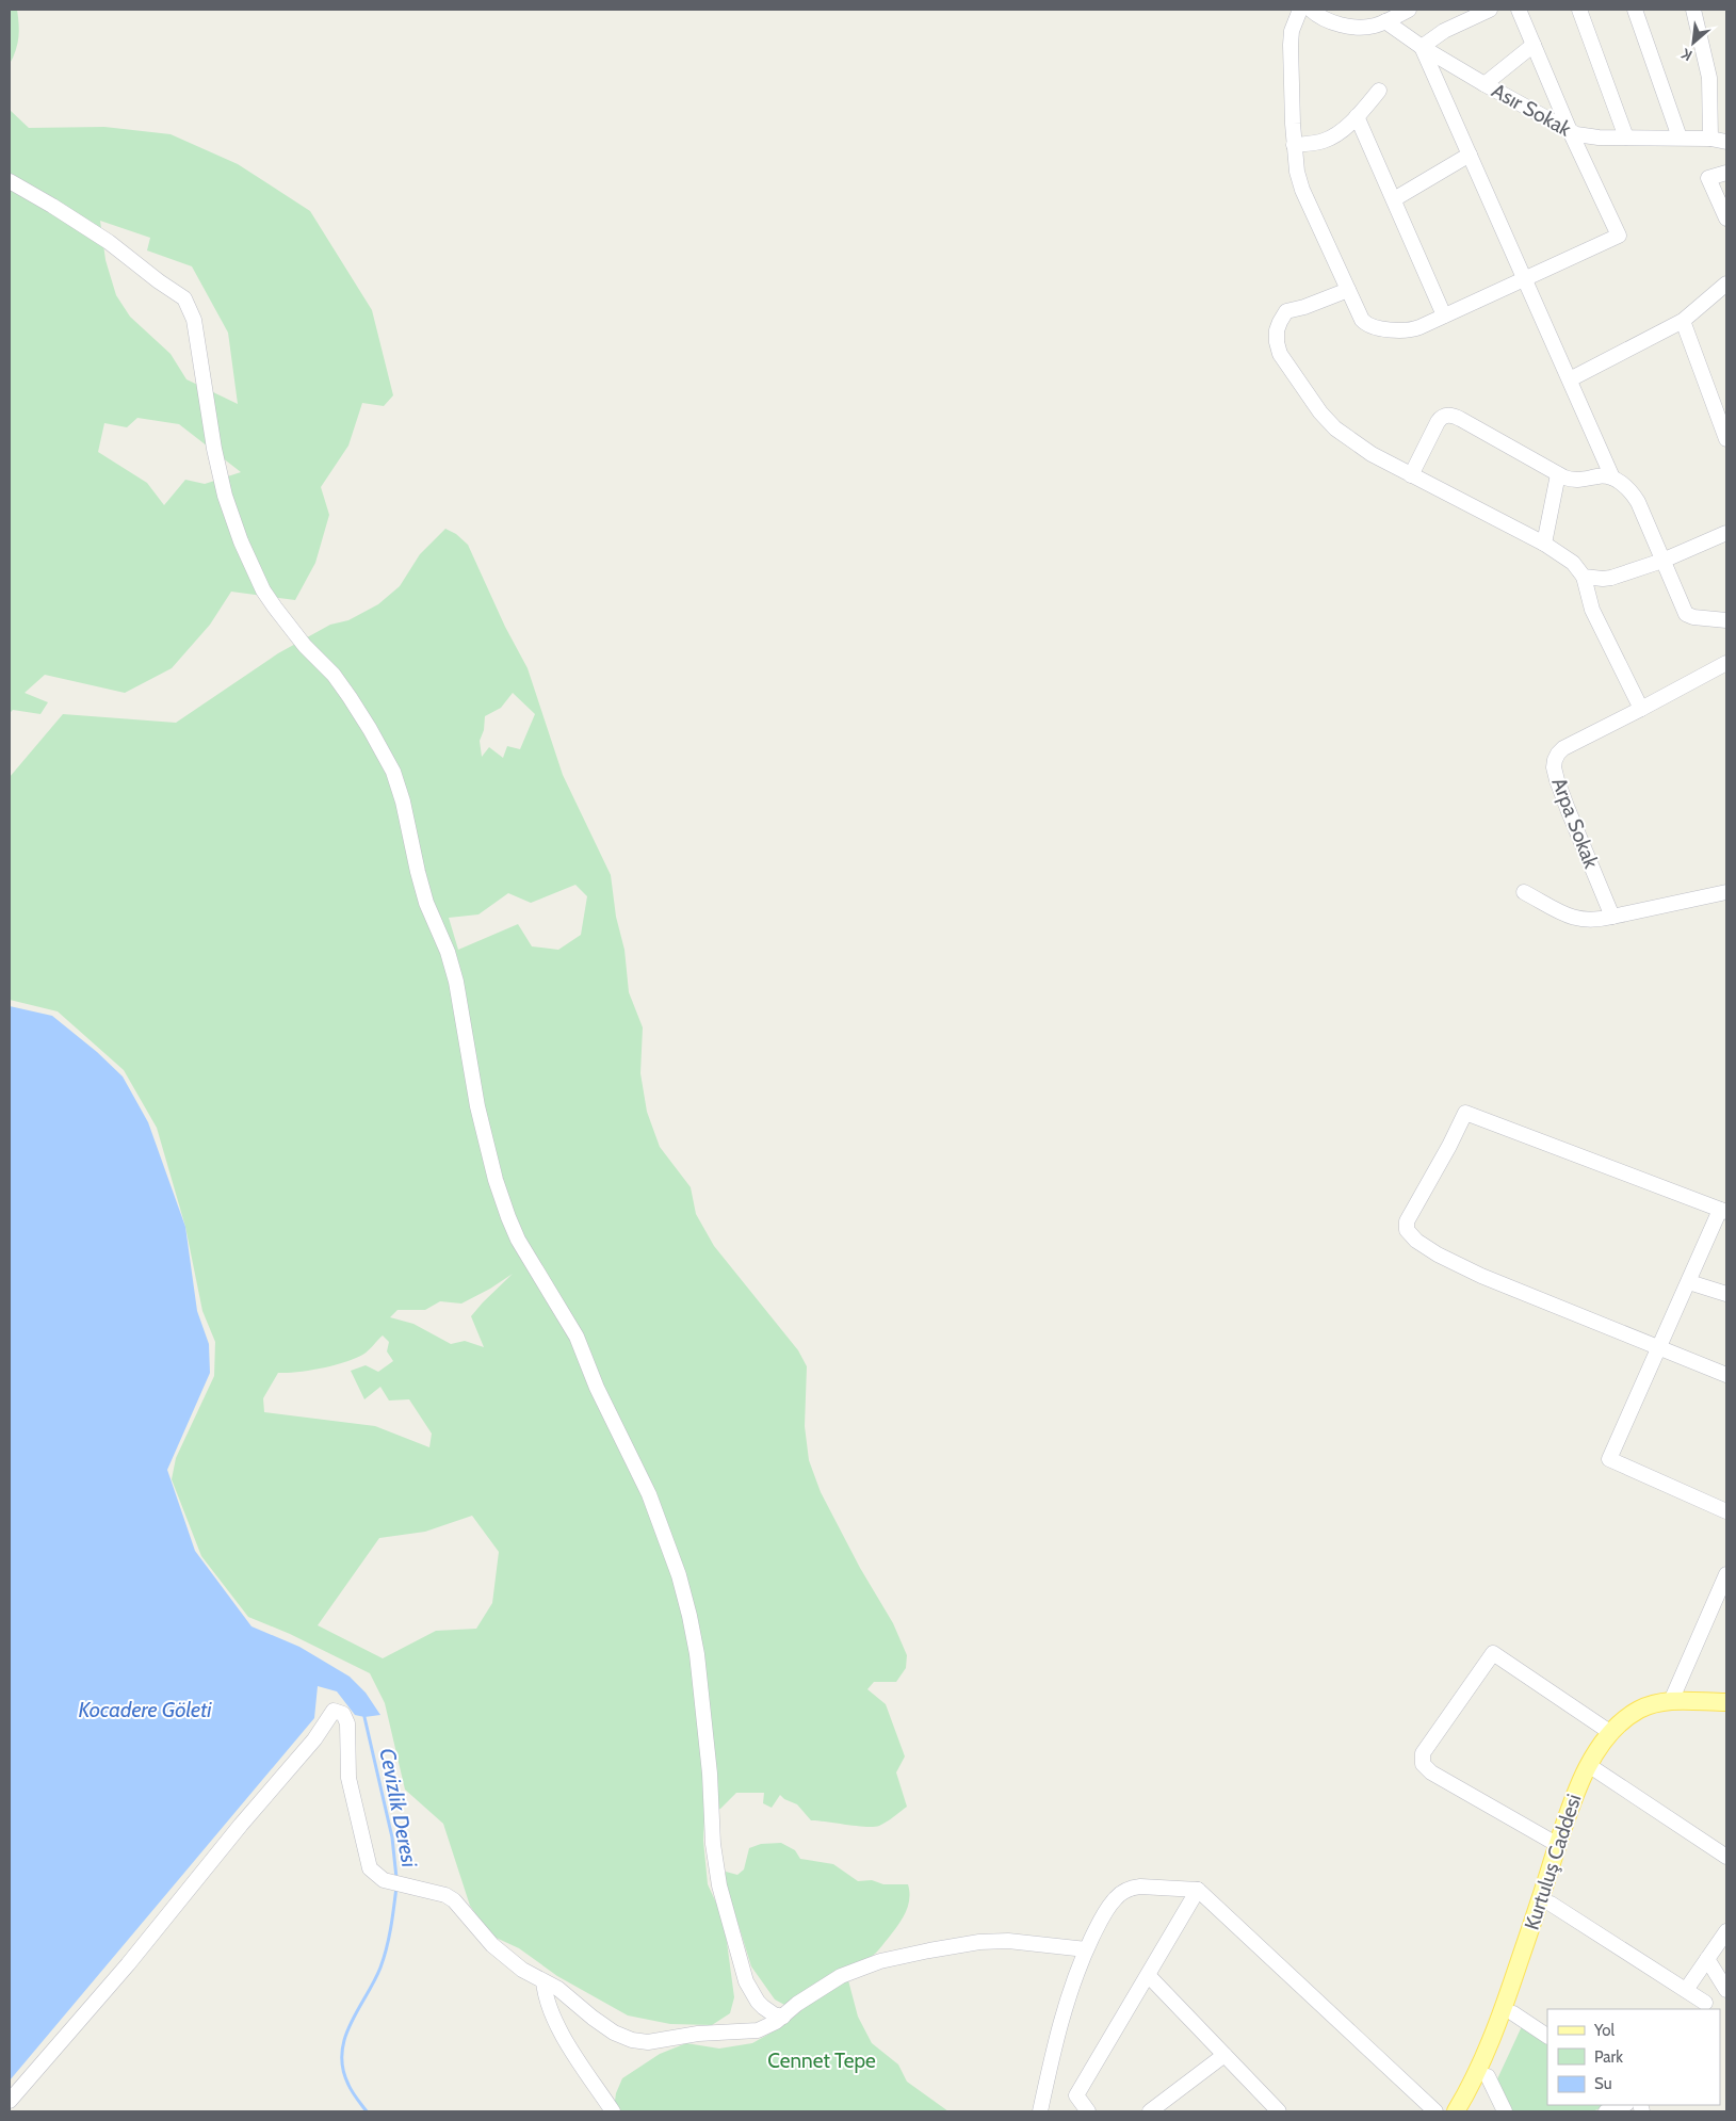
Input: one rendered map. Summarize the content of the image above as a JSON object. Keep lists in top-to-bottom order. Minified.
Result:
{"streets":{"main road":["Kurtuluş Caddesi"],"street":["Asır Sokak","Arpa Sokak"]},"water":["Kocadere Göleti","Cevizlik Deresi"],"parks":["Cennet Tepe"],"legend":["Yol","Park","Su"],"north":"bottom left"}
